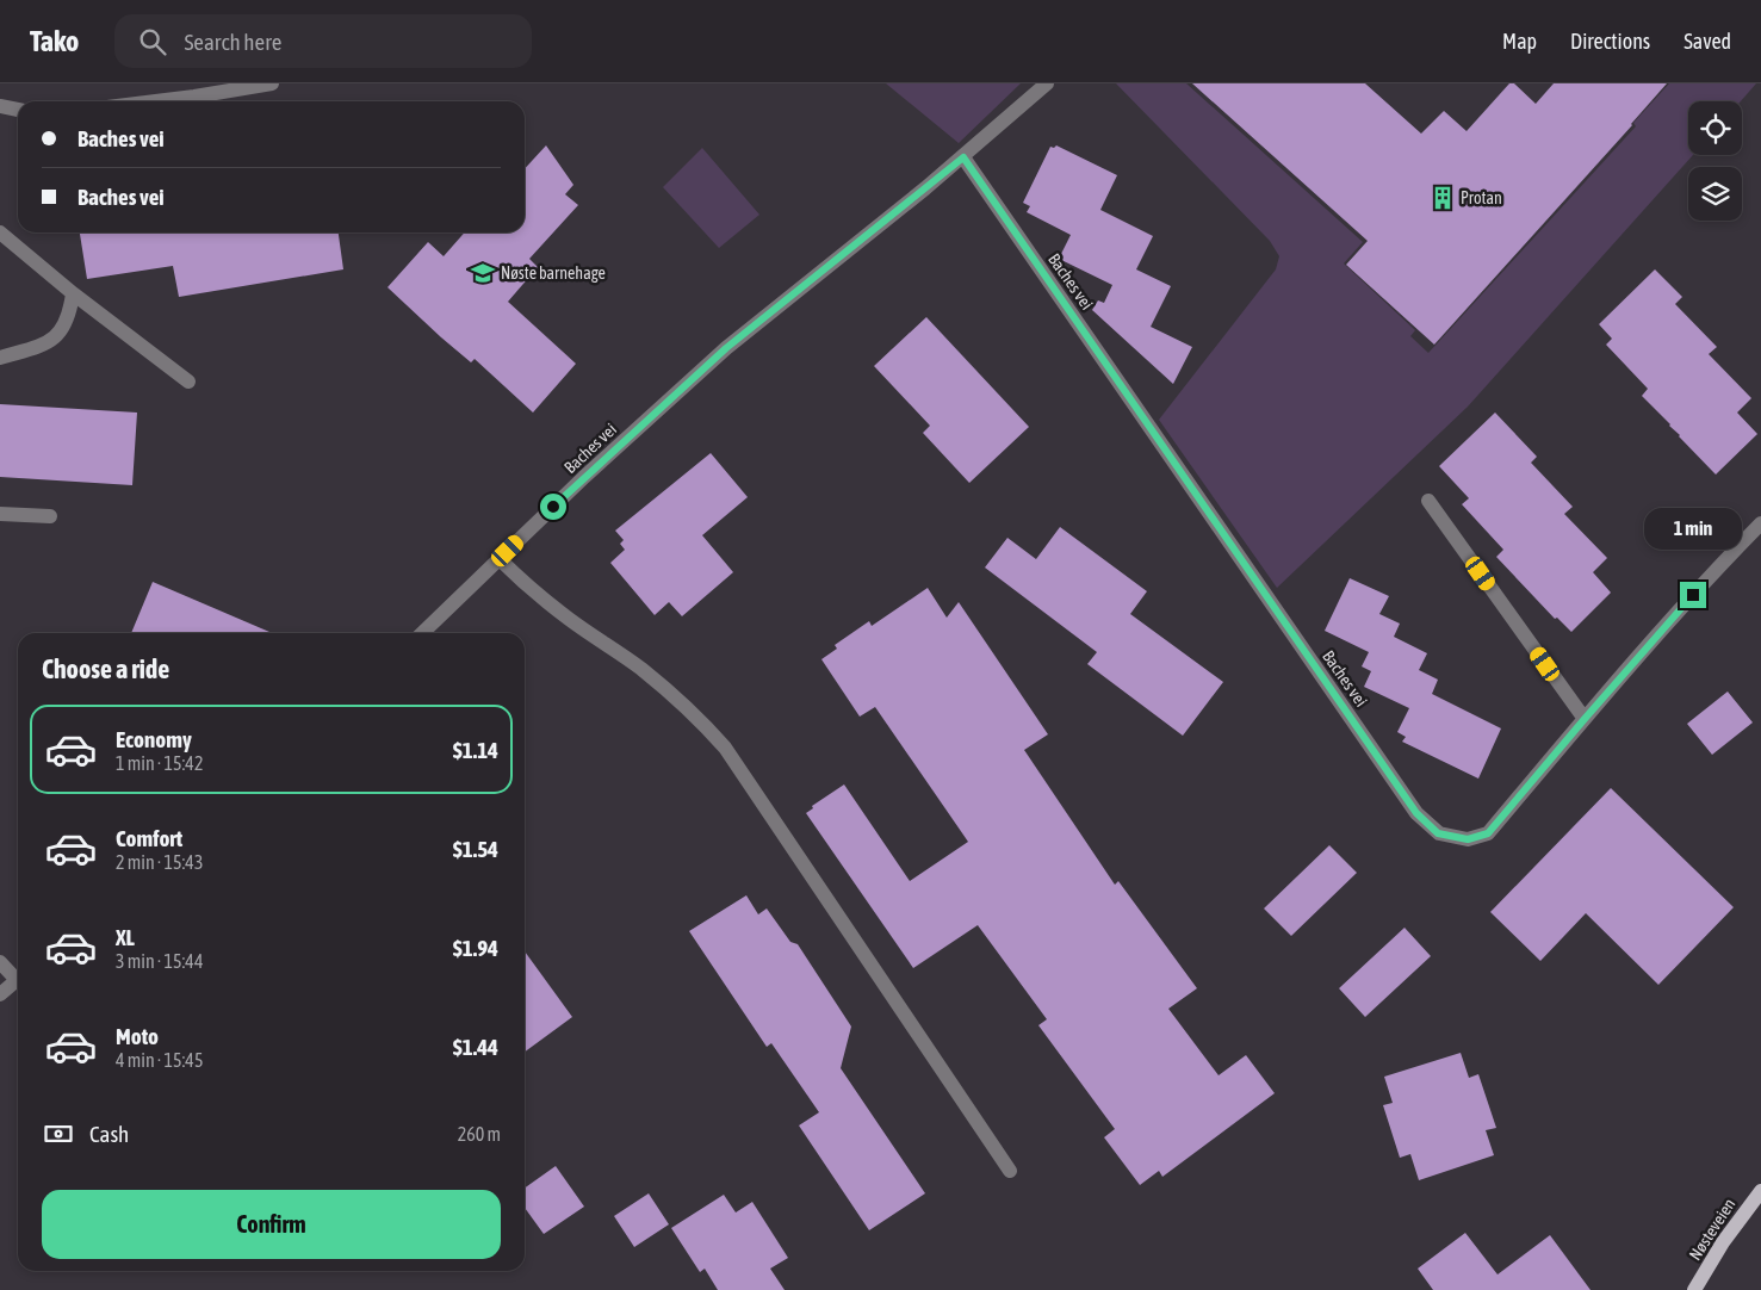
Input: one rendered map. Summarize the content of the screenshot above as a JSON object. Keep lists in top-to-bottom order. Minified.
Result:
{"streets":{"main road":["Nøsteveien"],"street":["Baches vei"]},"places":{"building":["Protan"],"school or university":["Nøste barnehage"]},"page":{"header":"Tako","search":"Search here","nav":["Map","Directions","Saved"],"banner":["Baches vei","Baches vei"],"bubble":"1 min","heading":"Choose a ride","list":[{"name":"Economy","note":"1 min · 15:42","value":"$1.14"},{"name":"Comfort","note":"2 min · 15:43","value":"$1.54"},{"name":"XL","note":"3 min · 15:44","value":"$1.94"},{"name":"Moto","note":"4 min · 15:45","value":"$1.44"}],"pay":["Cash","260 m"],"buttons":"Confirm"}}
